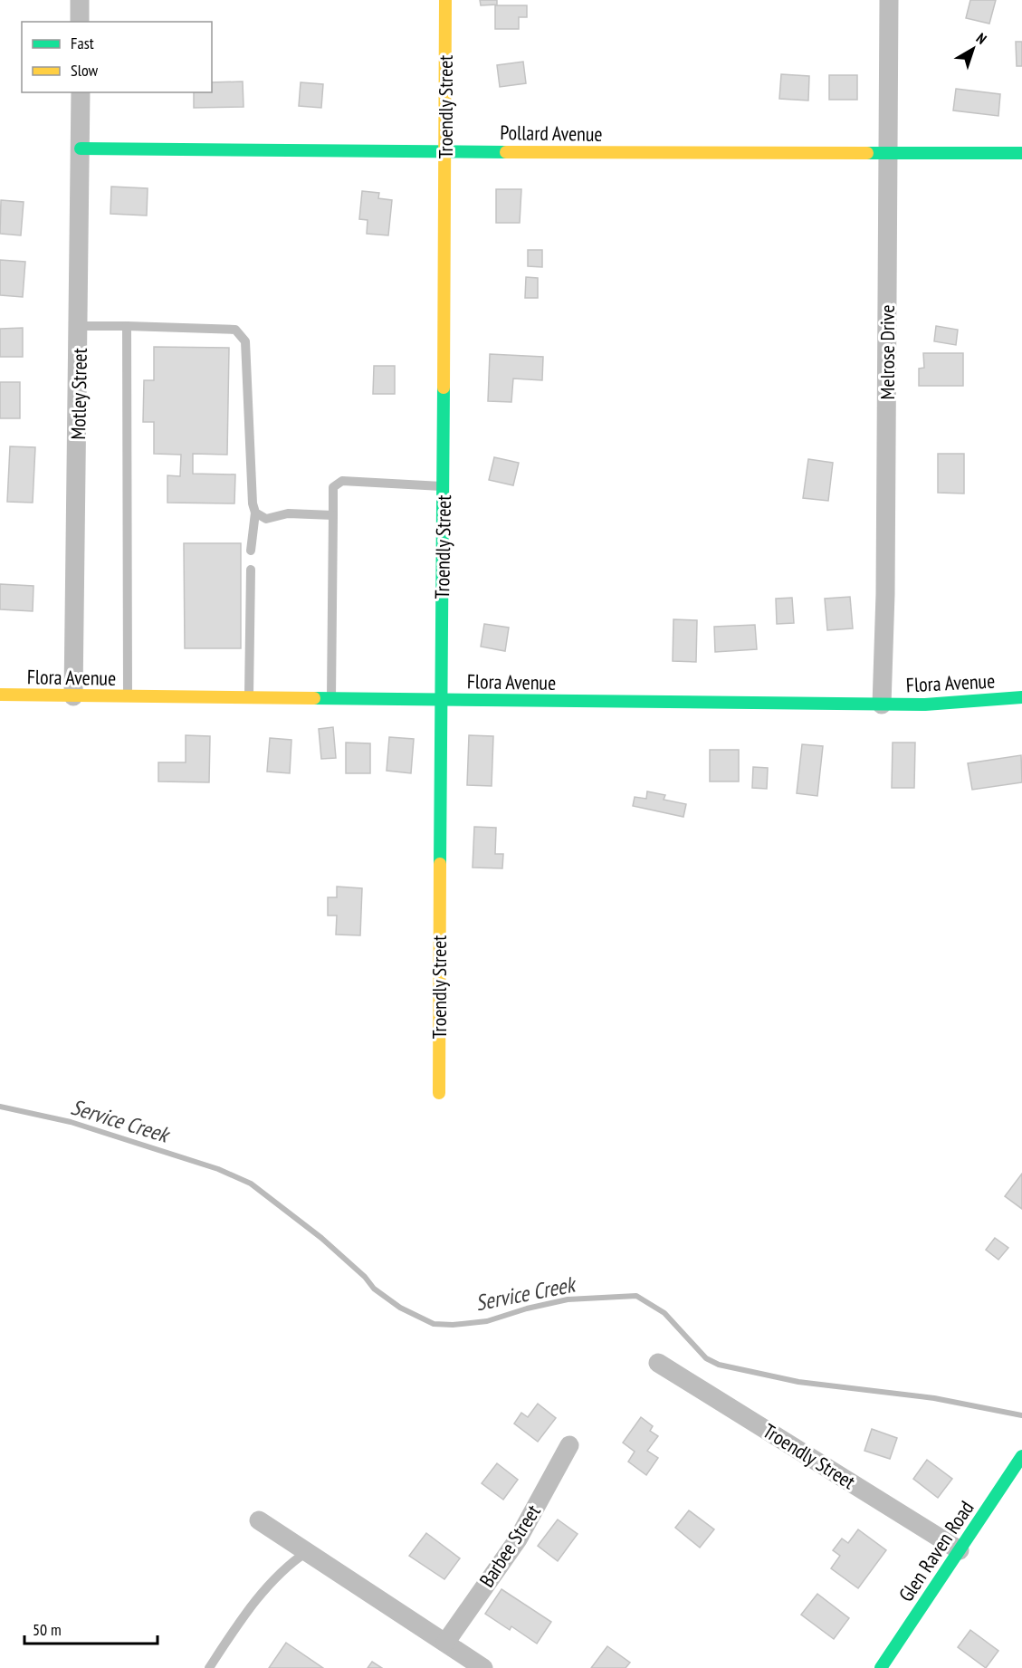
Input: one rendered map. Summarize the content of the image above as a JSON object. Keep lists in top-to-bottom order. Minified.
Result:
{"streets":{"street":["Troendly Street","Pollard Avenue","Melrose Drive","Motley Street","Flora Avenue","Barbee Street","Glen Raven Road"]},"crossings":[["Troendly Street","Pollard Avenue"],["Troendly Street","Flora Avenue"],["Troendly Street","Glen Raven Road"],["Pollard Avenue","Melrose Drive"],["Pollard Avenue","Motley Street"],["Melrose Drive","Flora Avenue"],["Motley Street","Flora Avenue"]],"water":["Service Creek"],"legend":["Fast","Slow"],"scale_bar":"50 m","north":"top right"}
